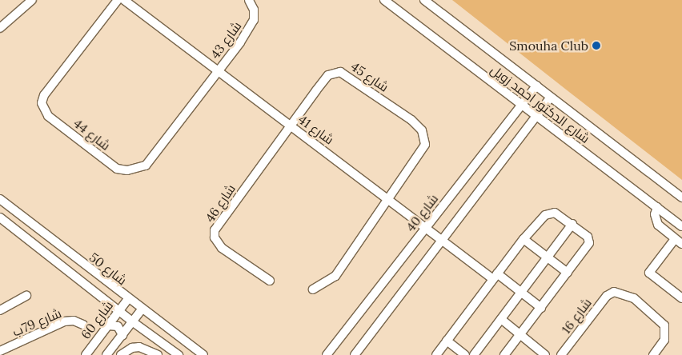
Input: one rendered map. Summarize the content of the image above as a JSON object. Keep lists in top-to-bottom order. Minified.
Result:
{"streets":{"street":["شارع 43","شارع 45","شارع الدكتور احمد زويل","شارع 41","شارع 44","شارع 46","شارع 40","شارع 50","شارع 16","شارع 60","شارع 79ب"]},"crossings":[["شارع 43","شارع 41"],["شارع 43","شارع 44"],["شارع 45","شارع 41"],["شارع 45","شارع 46"],["شارع الدكتور احمد زويل","شارع 40"],["شارع 41","شارع 44"],["شارع 41","شارع 46"],["شارع 41","شارع 40"],["شارع 50","شارع 60"]],"places":["Smouha Club"]}
